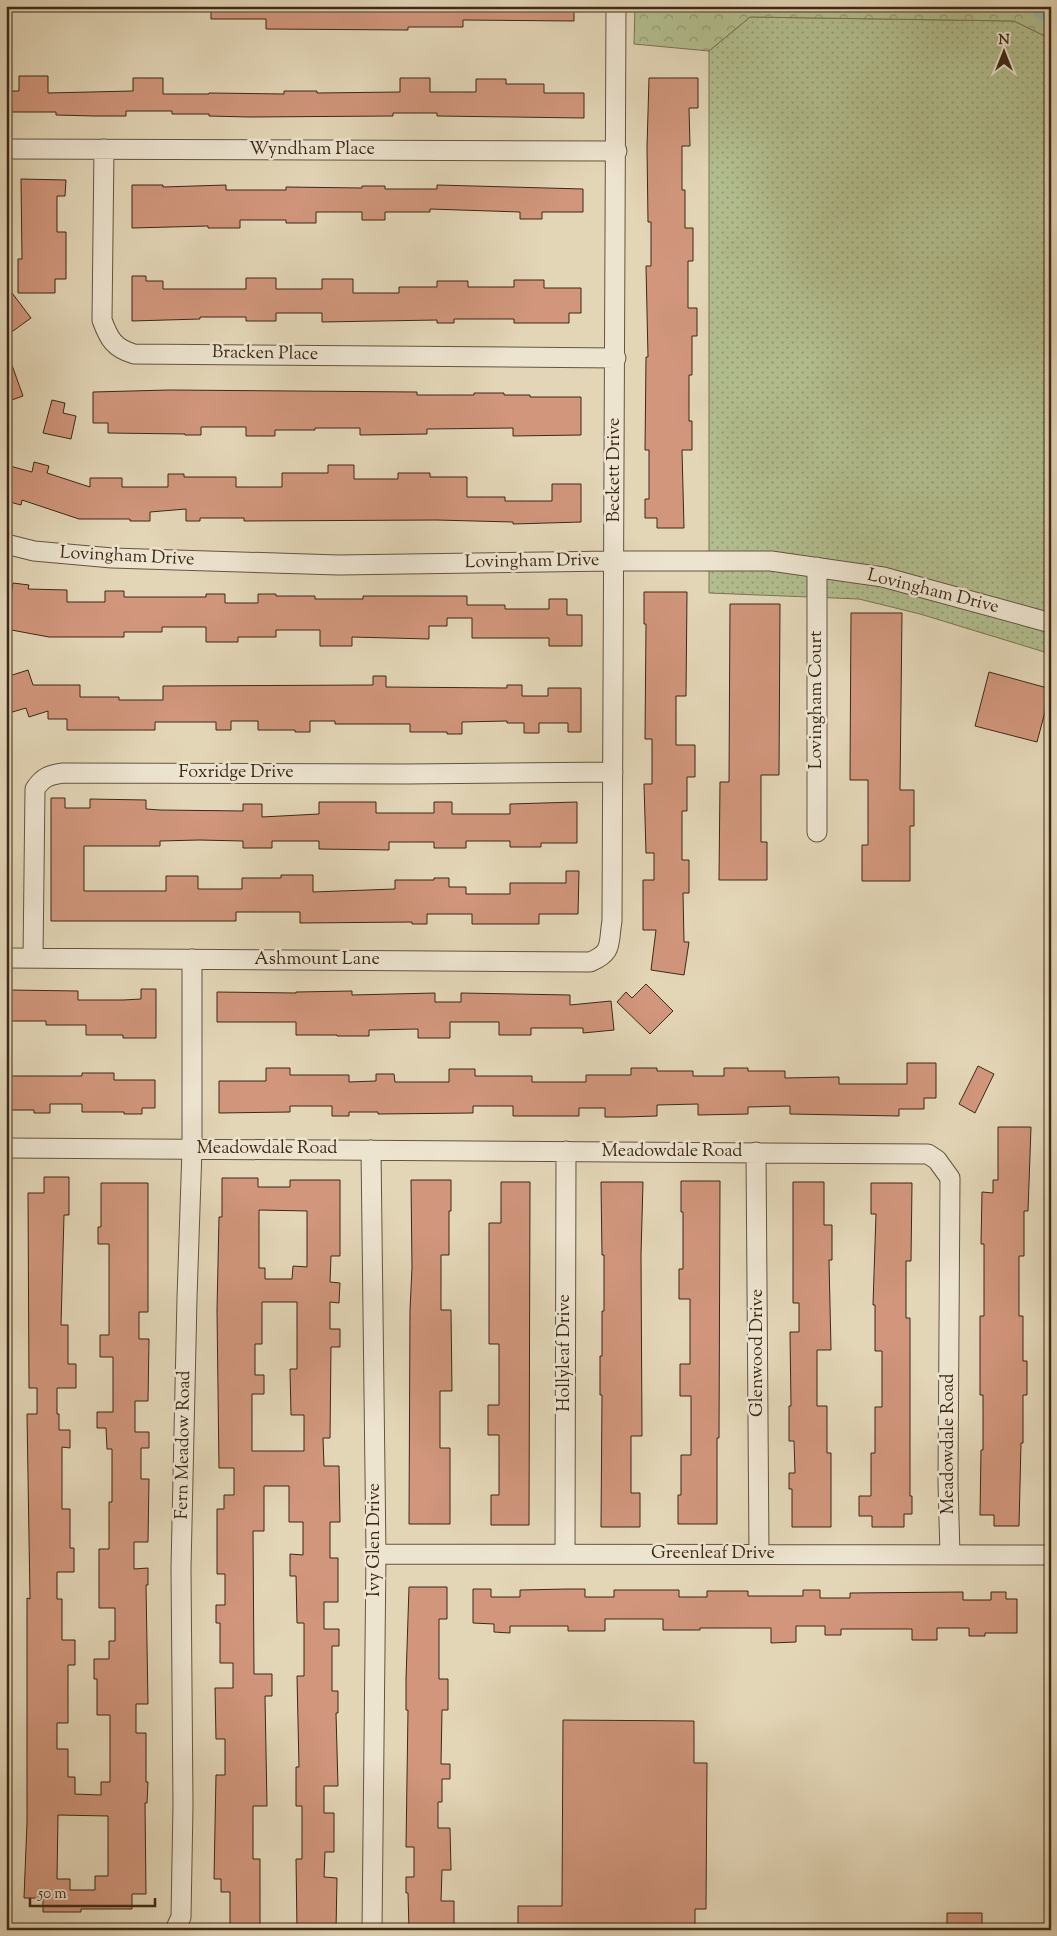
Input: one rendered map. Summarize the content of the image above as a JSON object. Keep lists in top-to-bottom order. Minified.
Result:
{"streets":{"street":["Wyndham Place","Bracken Place","Beckett Drive","Lovingham Drive","Lovingham Court","Foxridge Drive","Ashmount Lane","Meadowdale Road","Hollyleaf Drive","Glenwood Drive","Fern Meadow Road","Ivy Glen Drive","Greenleaf Drive"]},"crossings":[["Wyndham Place","Bracken Place"],["Wyndham Place","Beckett Drive"],["Bracken Place","Beckett Drive"],["Beckett Drive","Lovingham Drive"],["Beckett Drive","Foxridge Drive"],["Beckett Drive","Ashmount Lane"],["Lovingham Drive","Lovingham Court"],["Foxridge Drive","Ashmount Lane"],["Ashmount Lane","Fern Meadow Road"],["Meadowdale Road","Hollyleaf Drive"],["Meadowdale Road","Glenwood Drive"],["Meadowdale Road","Fern Meadow Road"],["Meadowdale Road","Ivy Glen Drive"],["Meadowdale Road","Greenleaf Drive"],["Hollyleaf Drive","Greenleaf Drive"],["Glenwood Drive","Greenleaf Drive"],["Ivy Glen Drive","Greenleaf Drive"]],"scale_bar":"50 m","north":"top"}
